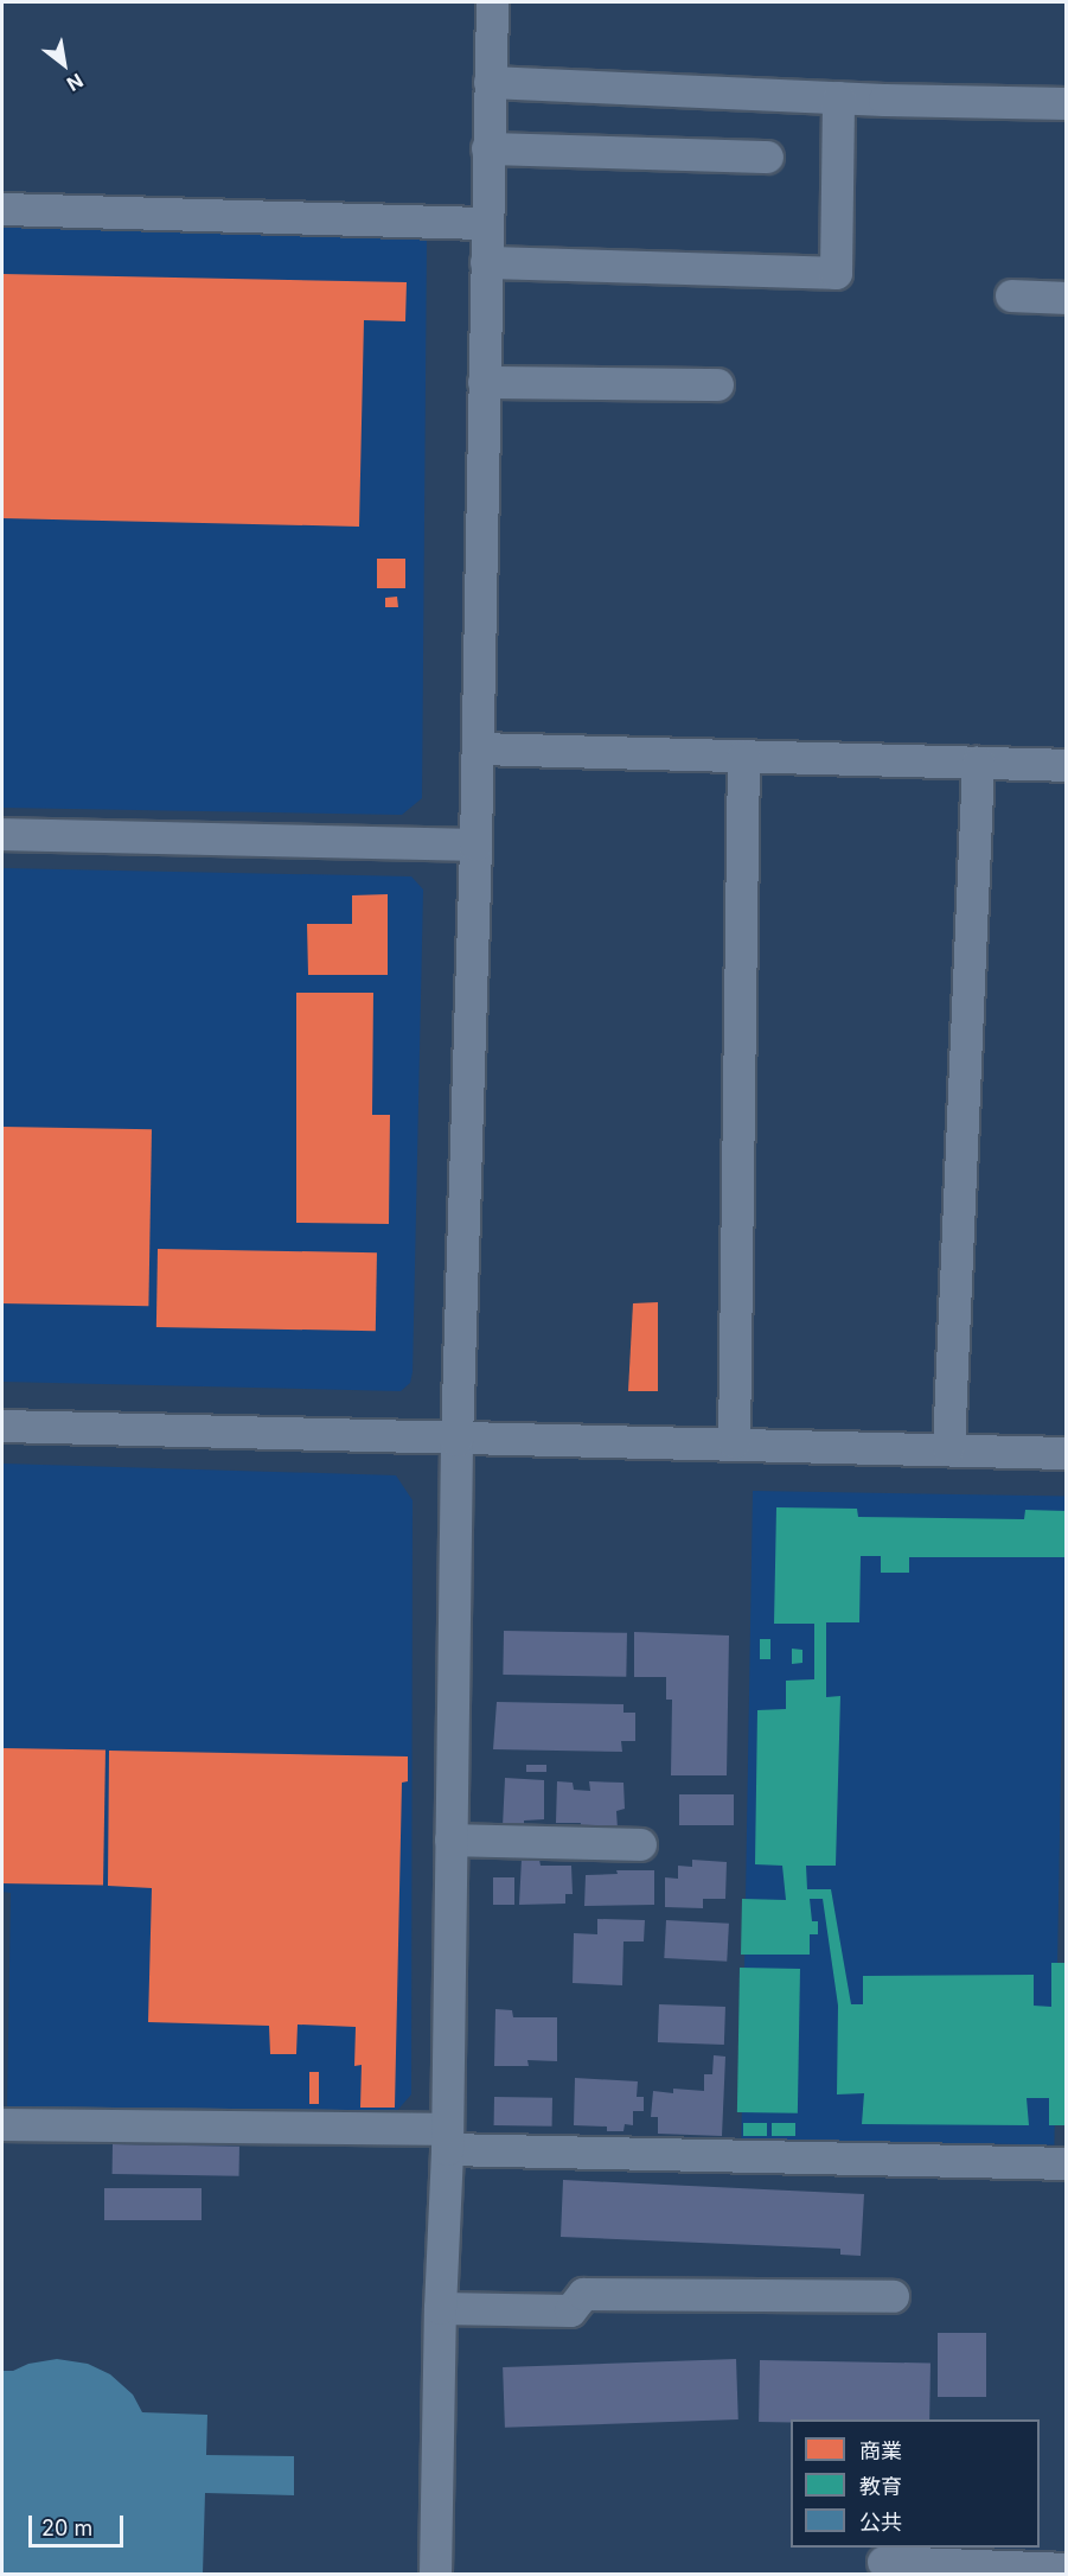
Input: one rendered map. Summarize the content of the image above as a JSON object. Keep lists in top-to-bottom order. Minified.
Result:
{"legend":["商業","教育","公共"],"scale_bar":"20 m","north":"bottom right"}
